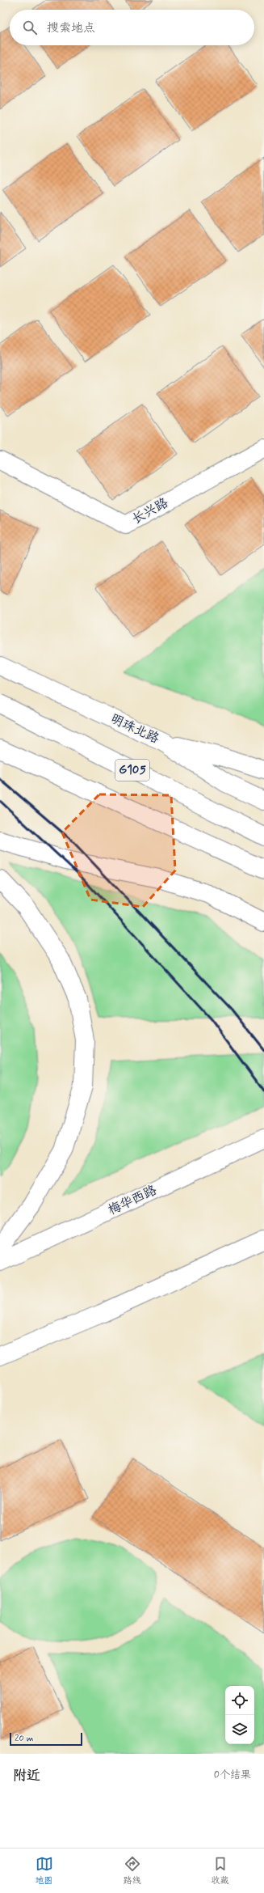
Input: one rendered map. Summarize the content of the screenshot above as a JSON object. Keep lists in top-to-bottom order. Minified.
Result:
{"streets":{"main road":["长兴路","明珠北路","G105","梅华西路"]},"scale_bar":"20 m","page":{"search":"搜索地点","scale":"20 m","heading":["附近","0个结果"],"nav":["地图","路线","收藏"]}}
